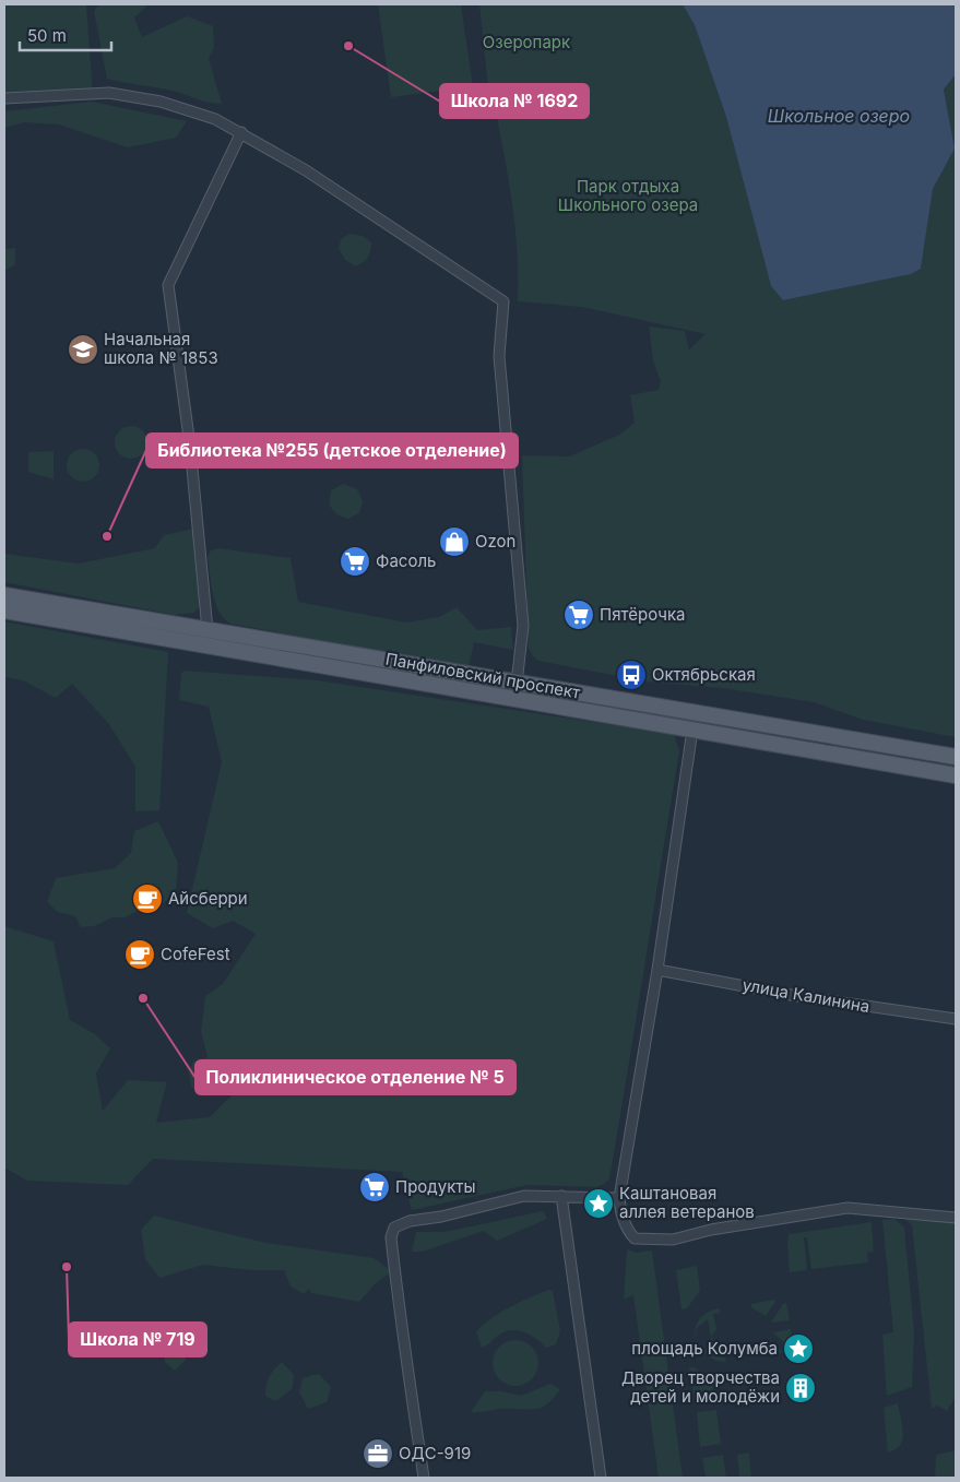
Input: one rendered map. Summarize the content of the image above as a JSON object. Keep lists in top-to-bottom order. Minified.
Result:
{"streets":{"main road":["Панфиловский проспект"],"street":["улица Калинина"]},"water":["Школьное озеро"],"parks":["Озеропарк","Парк отдыха Школьного озера"],"places":{"other":["Школа № 1692","Библиотека №255 (детское отделение)","Поликлиническое отделение № 5","Школа № 719"],"school or university":["Начальная школа № 1853"],"shop":["Ozon"],"supermarket":["Фасоль","Пятёрочка","Продукты"],"bus stop":["Октябрьская"],"cafe":["Айсберри","CofeFest"],"place":["Каштановая аллея ветеранов","площадь Колумба"],"building":["Дворец творчества детей и молодёжи"],"office":["ОДС-919"]},"scale_bar":"50 m"}
